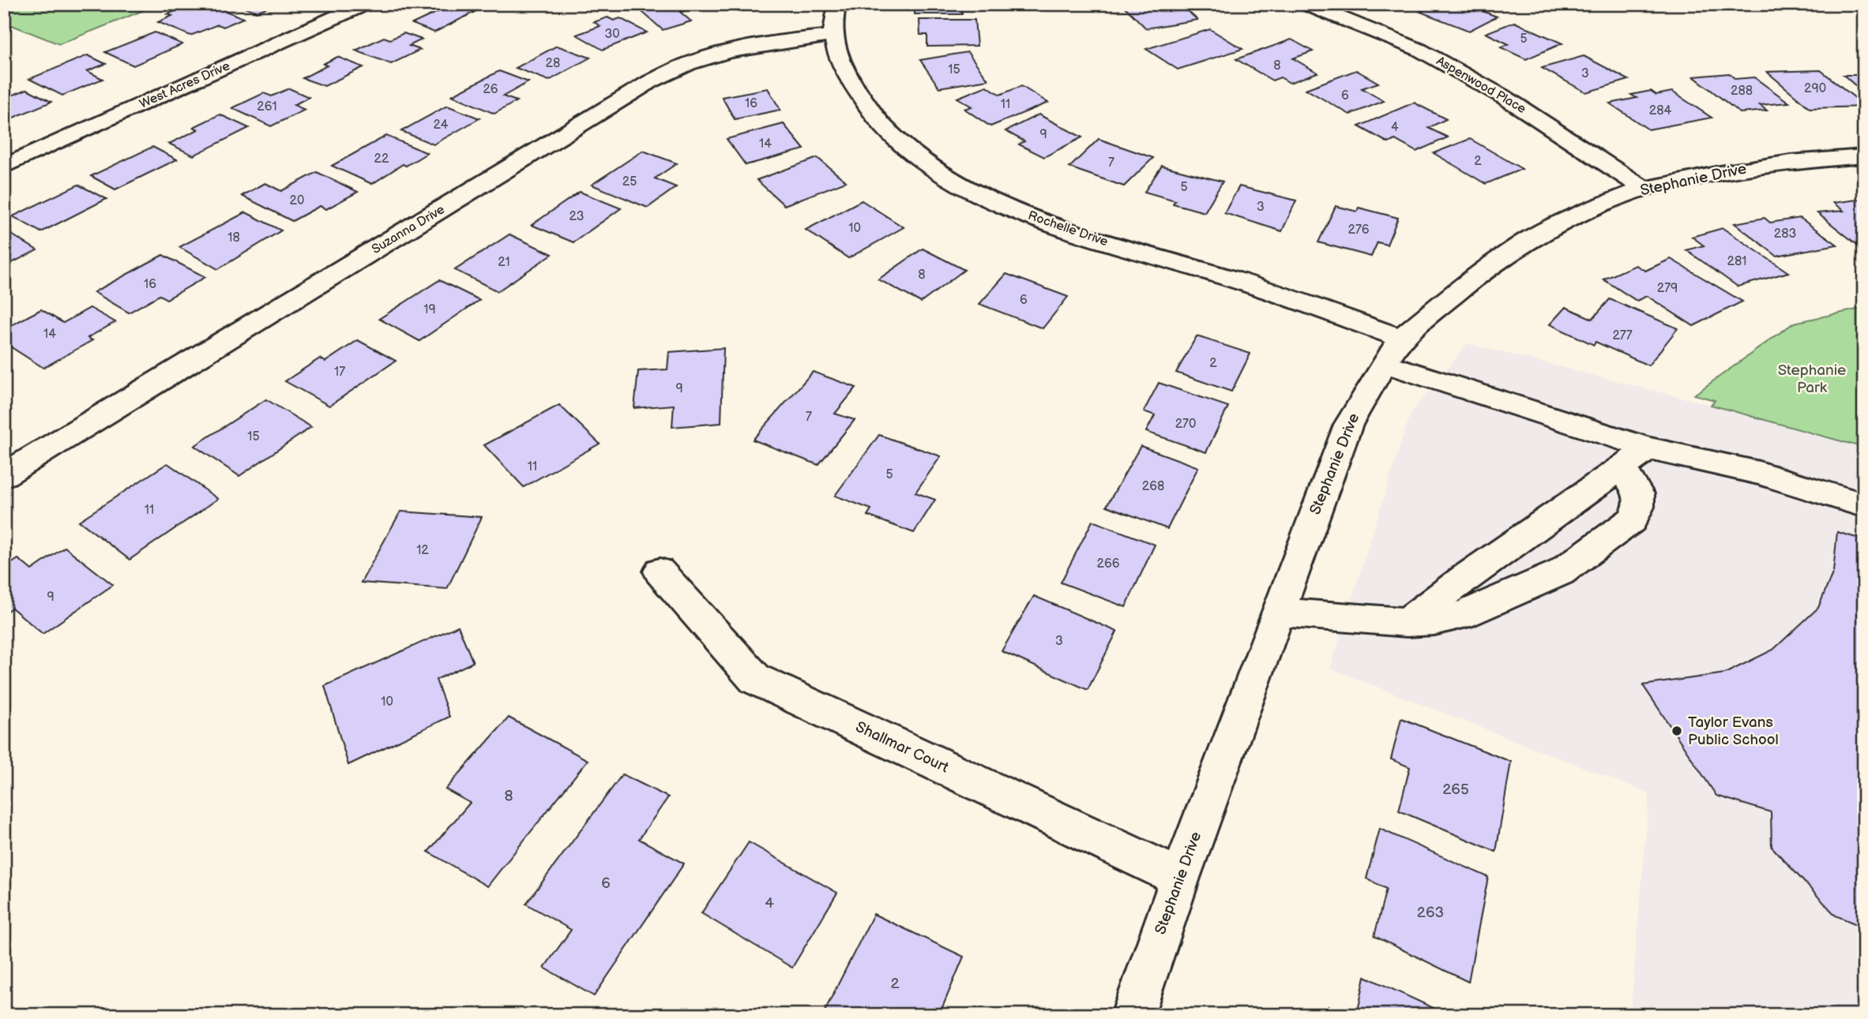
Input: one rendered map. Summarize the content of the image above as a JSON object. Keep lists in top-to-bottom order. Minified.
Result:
{"streets":{"street":["West Acres Drive","Aspenwood Place","Stephanie Drive","Rochelle Drive","Suzanna Drive","Shallmar Court"]},"crossings":[["Aspenwood Place","Stephanie Drive"],["Stephanie Drive","Rochelle Drive"],["Stephanie Drive","Shallmar Court"],["Rochelle Drive","Suzanna Drive"]],"parks":["Stephanie Park"],"places":["Taylor Evans Public School"],"house_numbers":["30","5","28","8","15","3","290","26","288","6","16","11","261","284","24","4","9","14","22","2","7","25","5","20","3","23","10","276","283","18","281","21","8","16","279","6","19","14","277","2","17","9","7","270","15","11","5","268","11","12","266","9","3","10","265","8","6","4","263","2"]}
